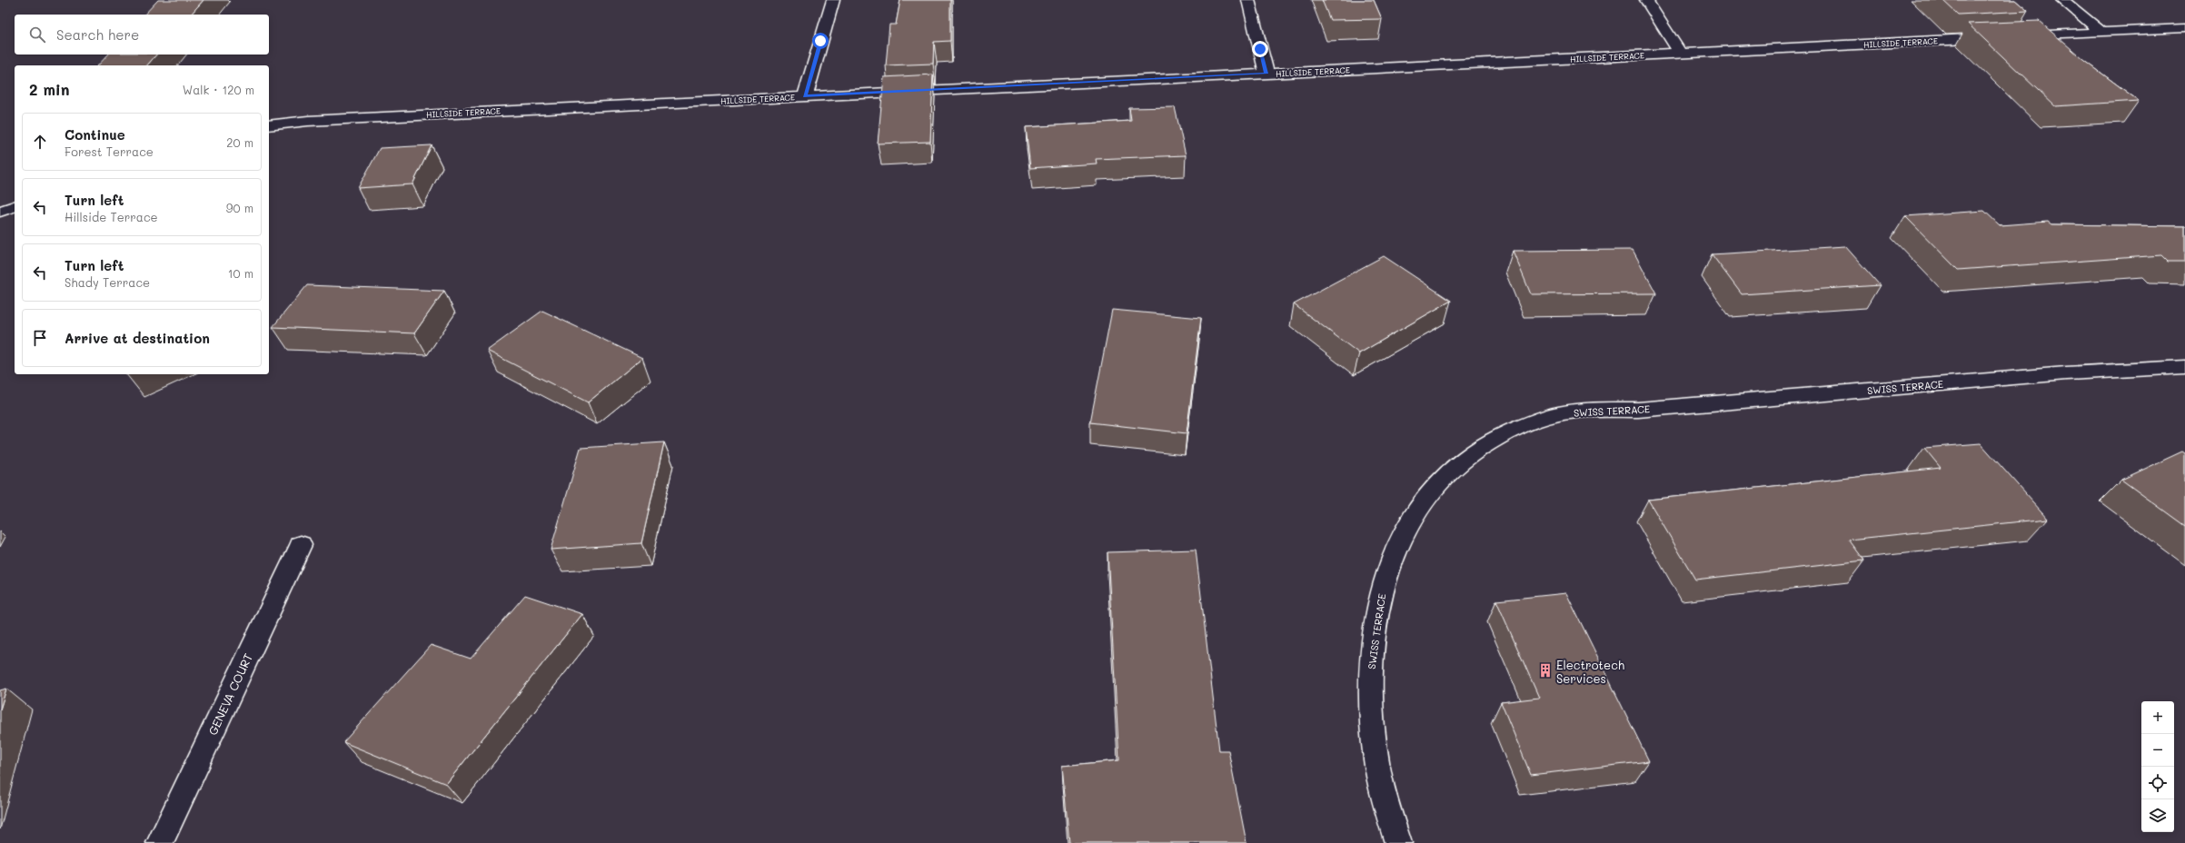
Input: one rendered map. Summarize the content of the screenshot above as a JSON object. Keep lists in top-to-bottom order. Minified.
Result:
{"streets":{"street":["HILLSIDE TERRACE","SWISS TERRACE","GENEVA COURT"]},"places":{"building":["Electrotech Services"]},"page":{"search":"Search here","heading":["2 min","Walk · 120 m"],"list":[["Continue","Forest Terrace","20 m"],["Turn left","Hillside Terrace","90 m"],["Turn left","Shady Terrace","10 m"],"Arrive at destination"],"map_buttons":["+","−"]}}
